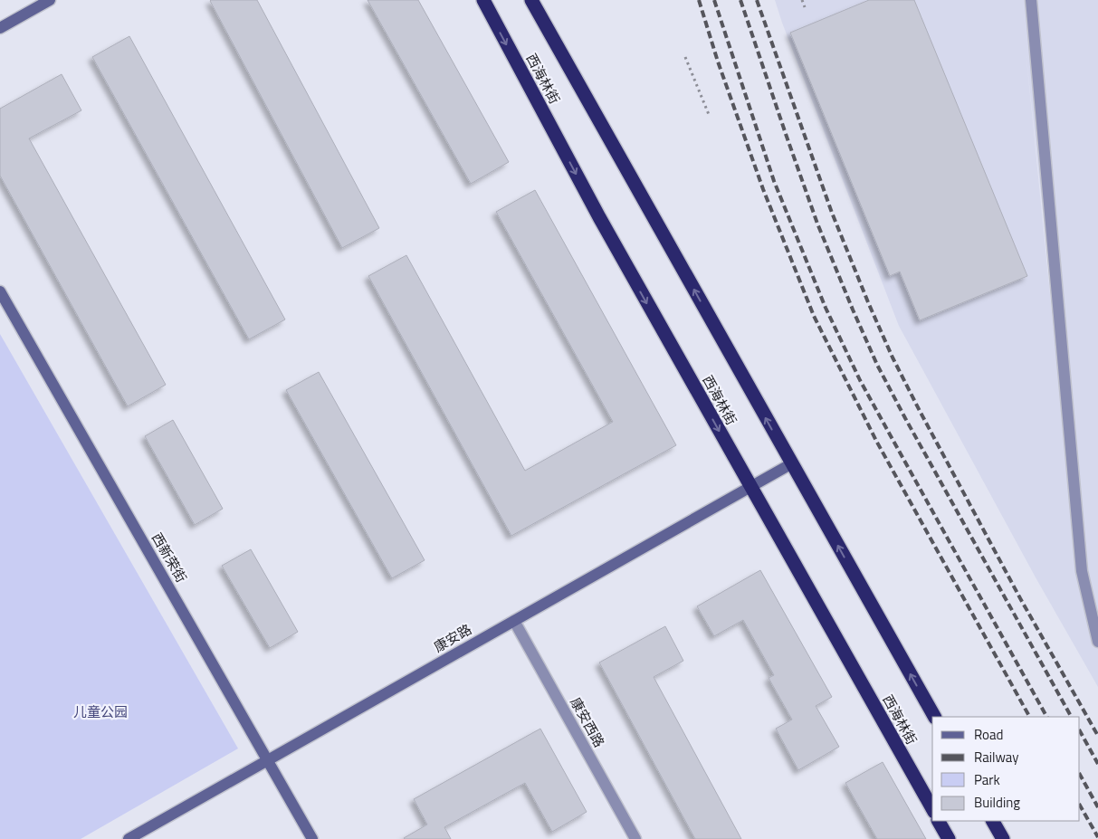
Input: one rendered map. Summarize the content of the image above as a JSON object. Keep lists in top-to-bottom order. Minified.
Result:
{"streets":{"highway":["西海林街"],"street":["西新荣街","康安路"],"lane":["康安西路"]},"crossings":[["西海林街","康安路"],["西新荣街","康安路"],["康安路","康安西路"]],"parks":["儿童公园"],"legend":["Road","Railway","Park","Building"]}
